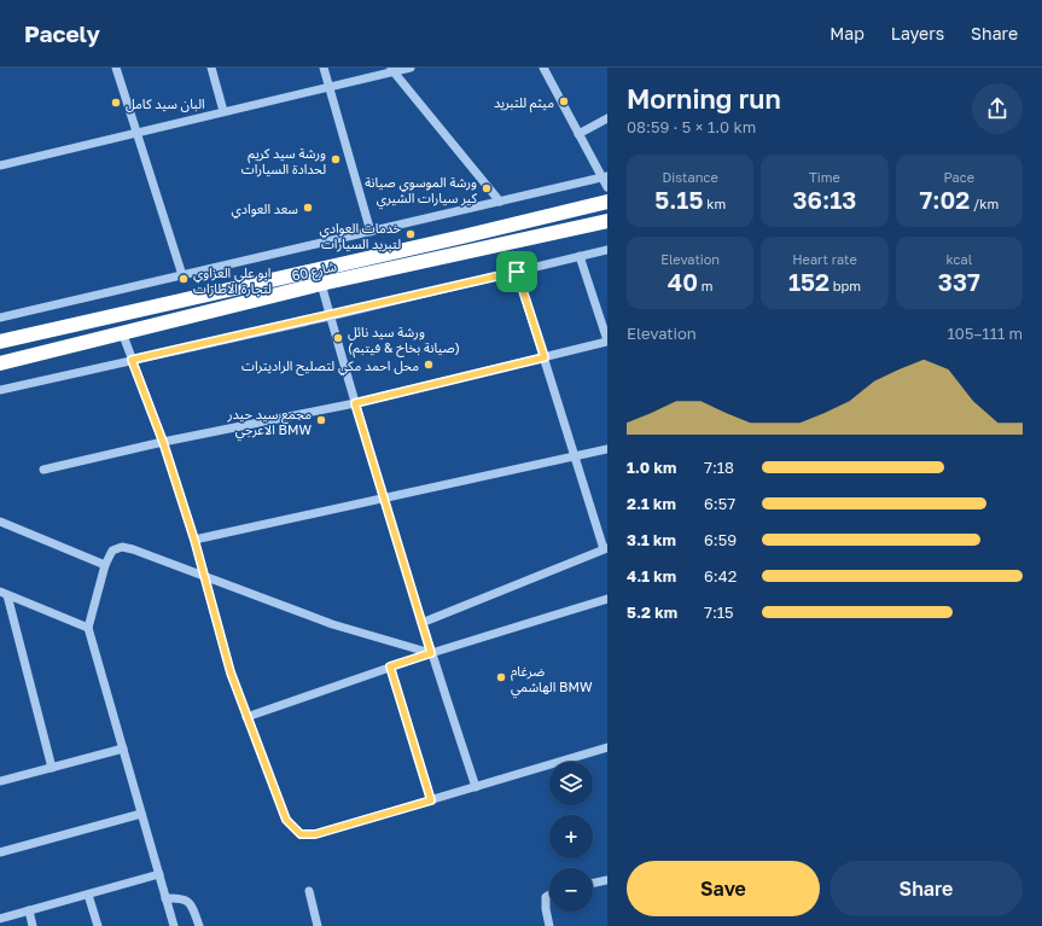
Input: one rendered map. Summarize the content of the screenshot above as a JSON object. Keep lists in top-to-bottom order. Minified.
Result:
{"streets":{"highway":["شارع 60"]},"places":["ميثم للتبريد","البان سيد كامل","ورشة سيد كريم لحدادة السيارات","ورشة الموسوي صيانة كير سيارات الشيري","سعد العوادي","خدمات العوادي لتبريد السيارات","ابو علي العزاوي لتجارة الاطارات","ورشة سيد نائل (صيانة بخاخ & فيتبم)","محل احمد مكي لتصليح الراديترات","مجمع سيد حيدر الاعرجي BMW","ضرغام الهاشمي BMW"],"page":{"header":"Pacely","nav":["Map","Layers","Share"],"heading":["Morning run","08:59 · 5 × 1.0 km"],"stats":[["Distance","5.15 km"],["Time","36:13"],["Pace","7:02 /km"],["Elevation","40 m"],["Heart rate","152 bpm"],["kcal","337"]],"chart":["Elevation","105–111 m"],"list":[{"name":"1.0 km","note":"7:18"},{"name":"2.1 km","note":"6:57"},{"name":"3.1 km","note":"6:59"},{"name":"4.1 km","note":"6:42"},{"name":"5.2 km","note":"7:15"}],"map_buttons":["+","−"],"buttons":["Save","Share"]}}
